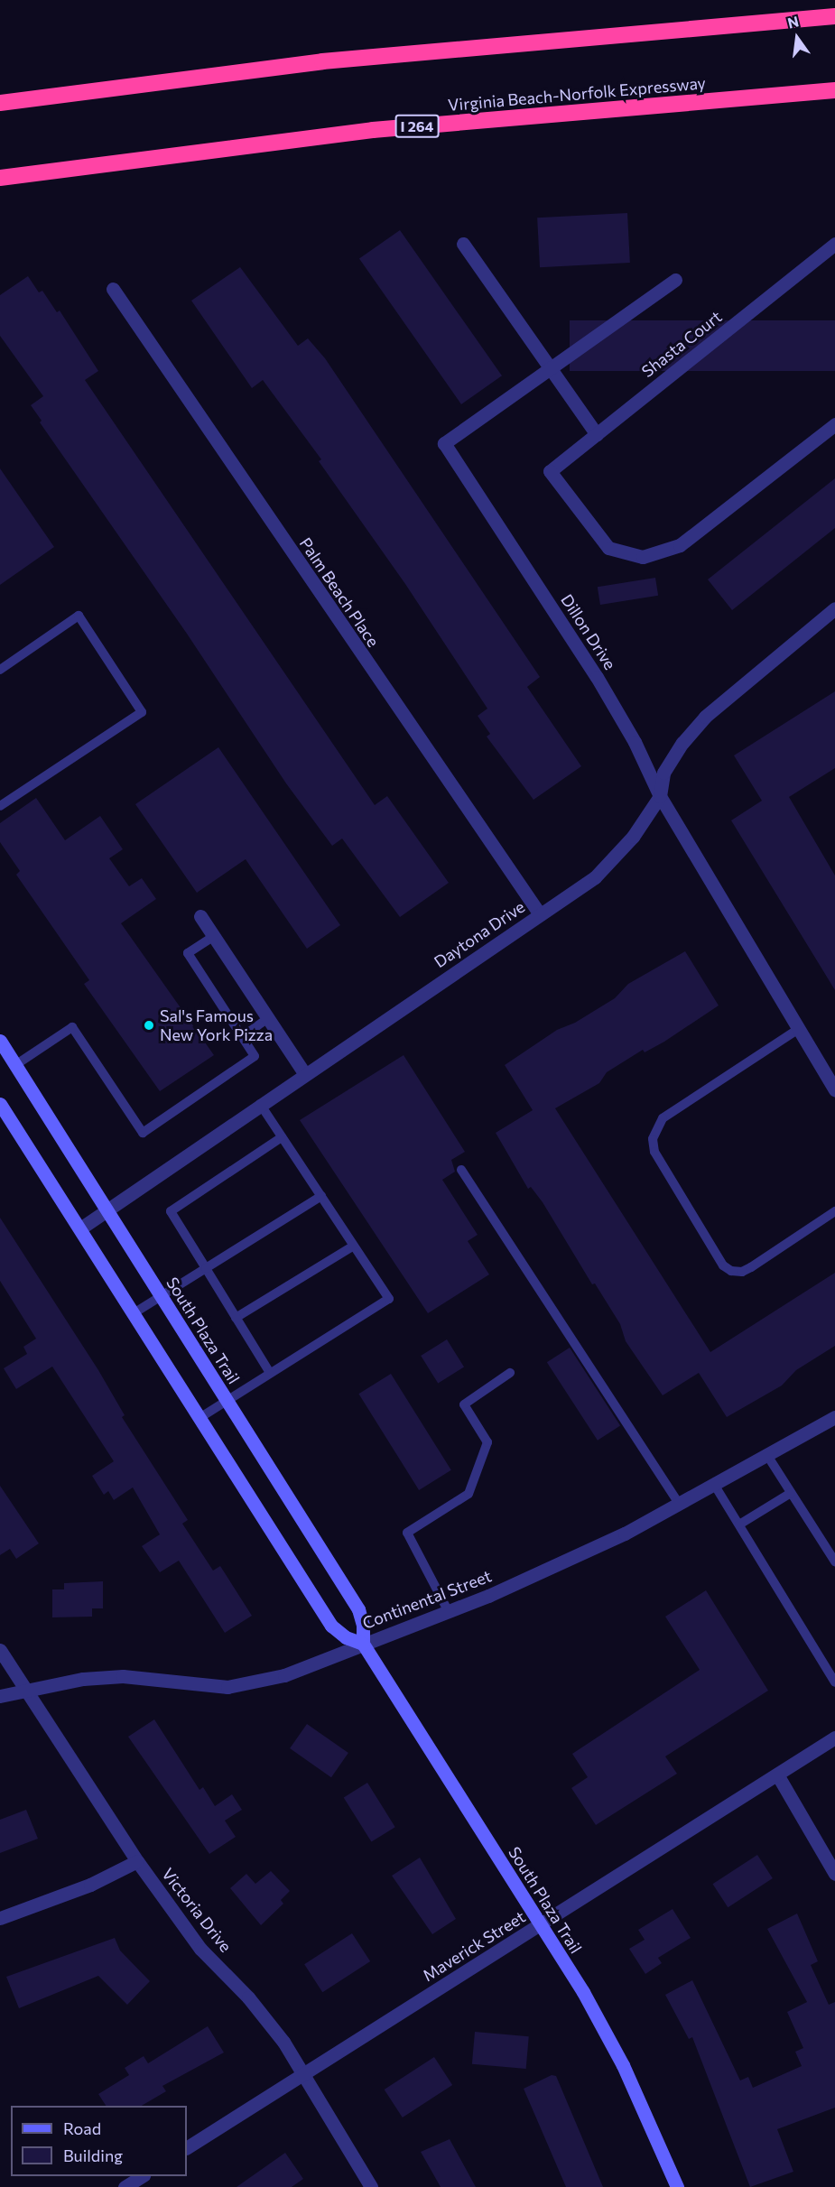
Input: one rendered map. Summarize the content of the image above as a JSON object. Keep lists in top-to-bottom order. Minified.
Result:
{"streets":{"highway":["Virginia Beach-Norfolk Expressway","I 264"],"main road":["South Plaza Trail"],"street":["Shasta Court","Palm Beach Place","Dillon Drive","Daytona Drive","Continental Street","Victoria Drive","Maverick Street"]},"crossings":[["Palm Beach Place","Daytona Drive"],["Dillon Drive","Daytona Drive"],["Daytona Drive","South Plaza Trail"],["South Plaza Trail","Continental Street"],["South Plaza Trail","Maverick Street"],["Continental Street","Victoria Drive"],["Victoria Drive","Maverick Street"]],"places":["Sal's Famous New York Pizza"],"legend":["Road","Building"],"north":"top"}
